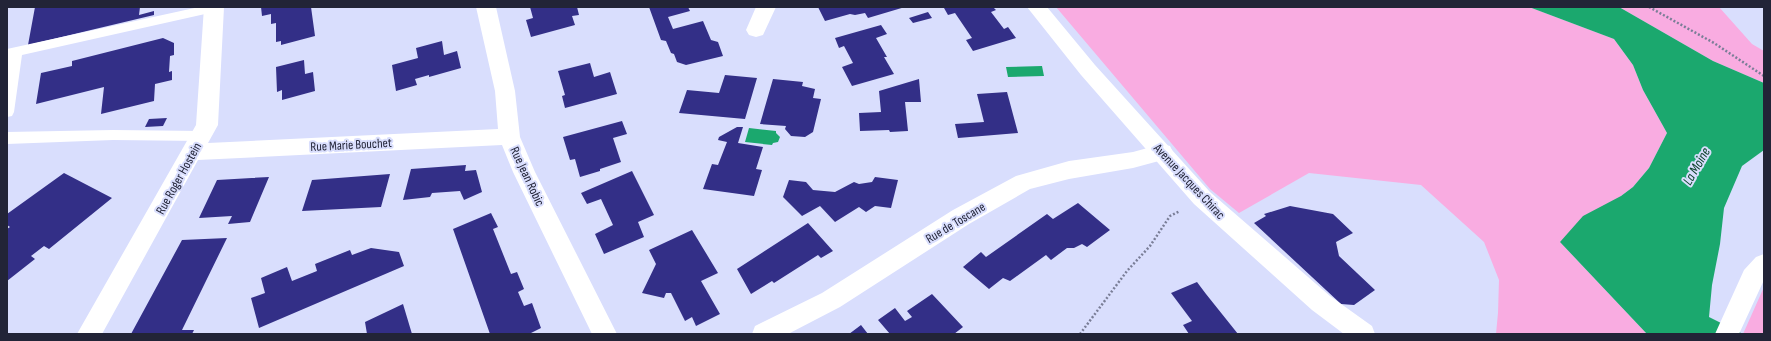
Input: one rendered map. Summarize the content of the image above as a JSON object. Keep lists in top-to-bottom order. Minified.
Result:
{"streets":{"street":["Rue Marie Bouchet","Rue Jean Robic","Rue Roger Hostein","Avenue Jacques Chirac","Rue de Toscane"]},"crossings":[["Rue Marie Bouchet","Rue Jean Robic"],["Rue Marie Bouchet","Rue Roger Hostein"],["Avenue Jacques Chirac","Rue de Toscane"]],"water":["La Moine"]}
